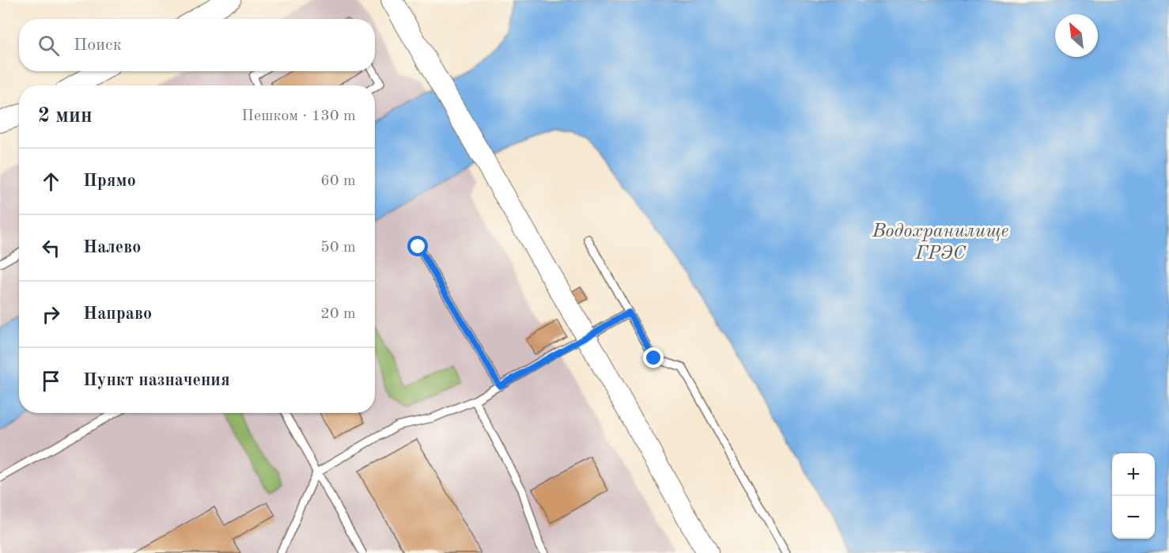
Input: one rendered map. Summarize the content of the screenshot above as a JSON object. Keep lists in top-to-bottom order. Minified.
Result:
{"water":["Водохранилище ГРЭС"],"north":"top left","page":{"search":"Поиск","heading":["2 мин","Пешком · 130 m"],"list":[["Прямо","60 m"],["Налево","50 m"],["Направо","20 m"],"Пункт назначения"],"map_buttons":["+","−"]}}
